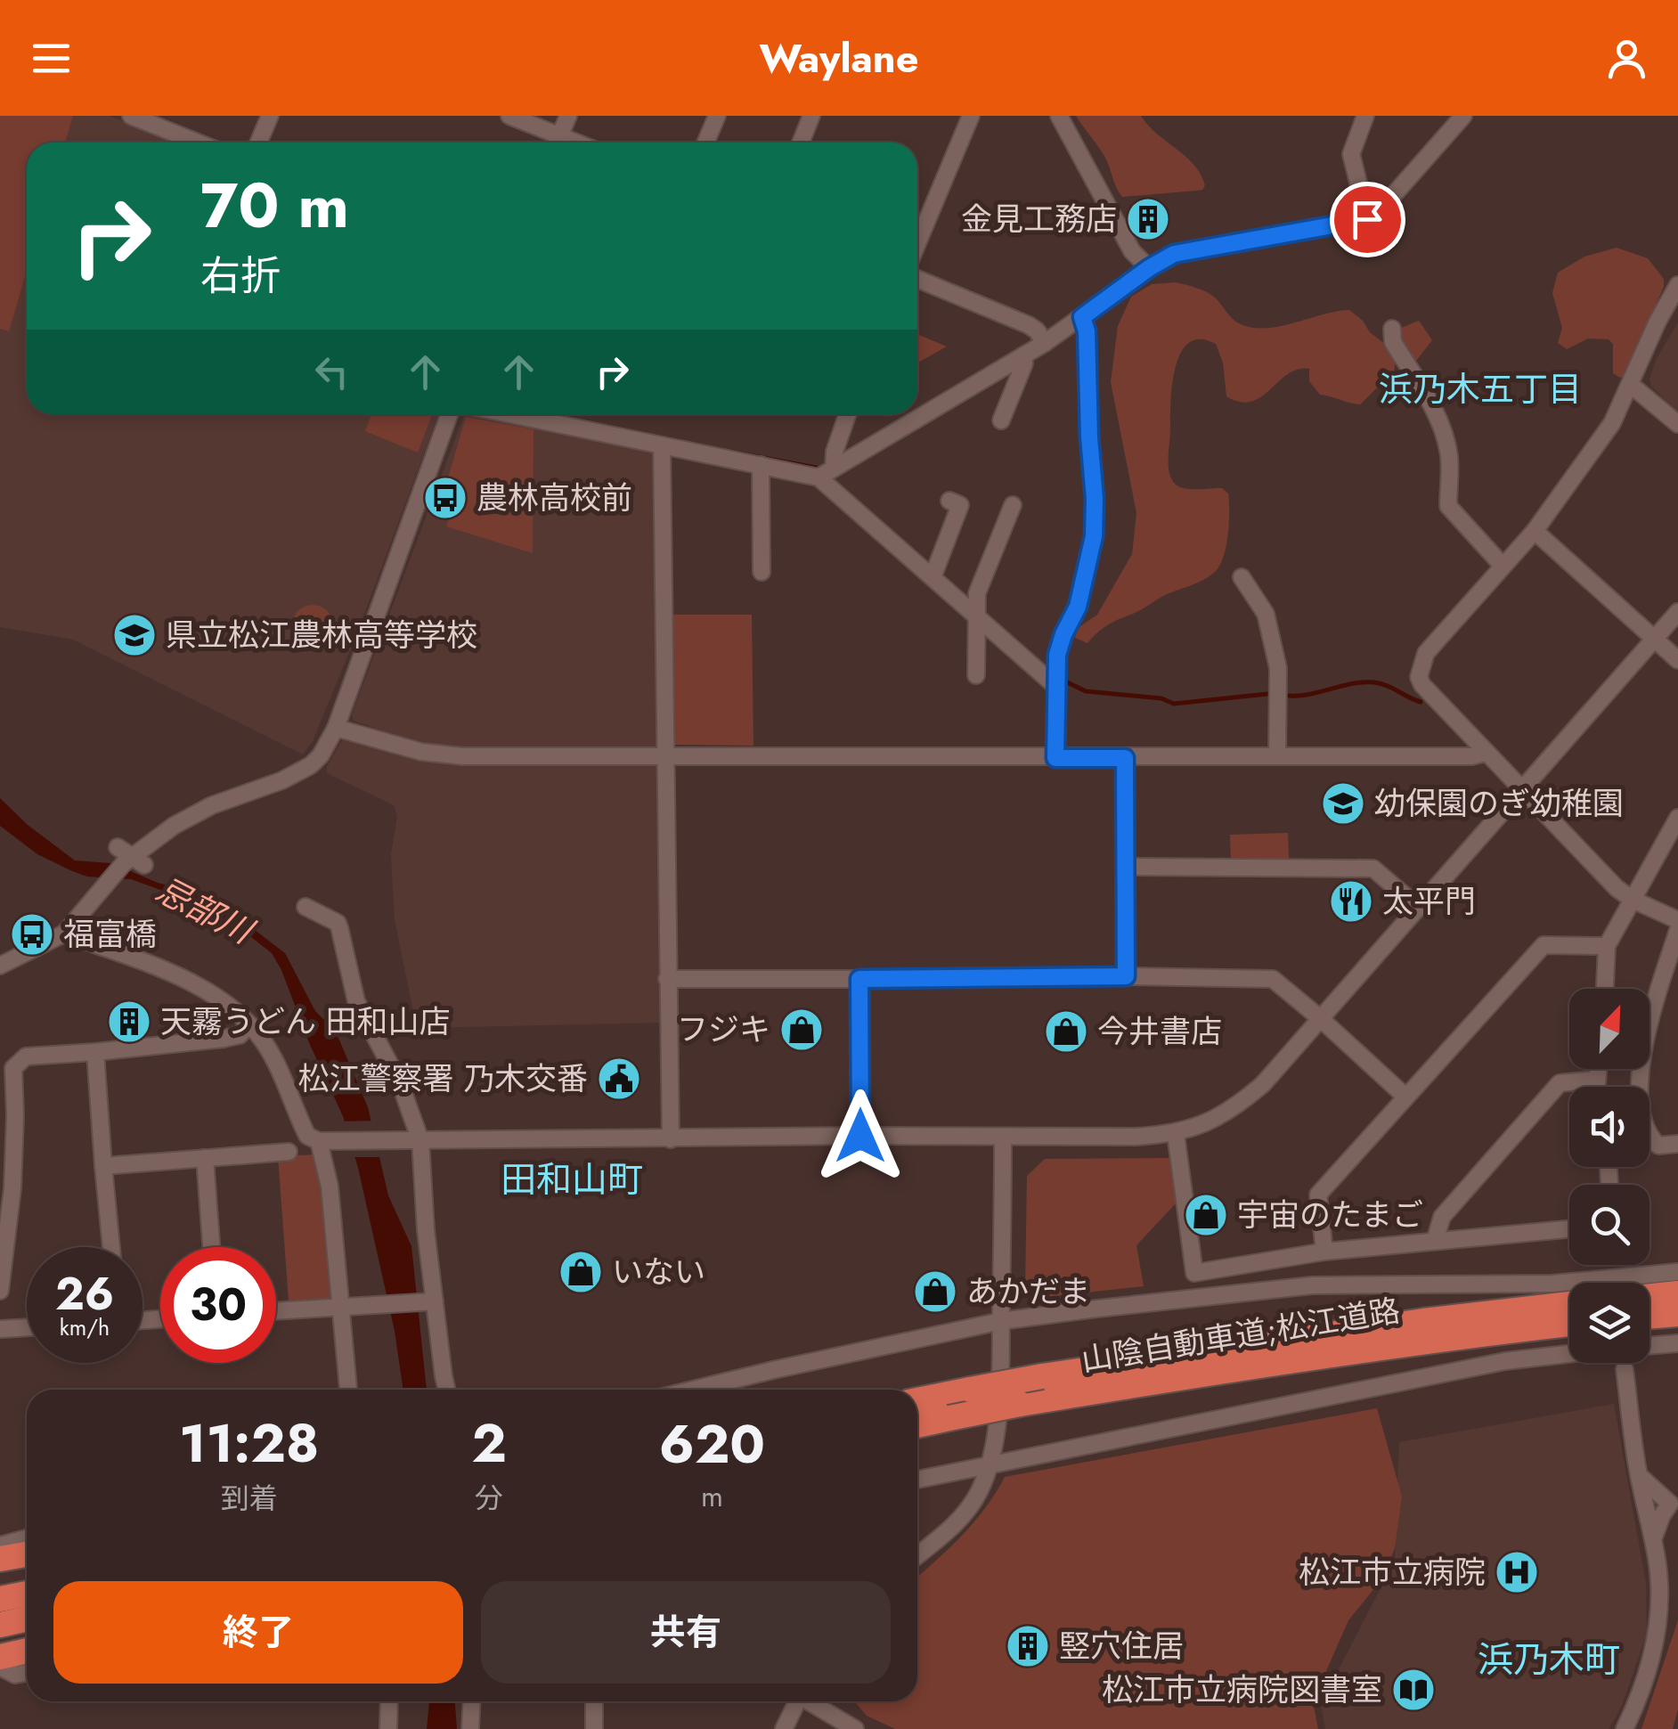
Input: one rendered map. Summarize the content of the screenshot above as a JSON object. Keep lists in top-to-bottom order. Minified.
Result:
{"streets":{"highway":["山陰自動車道;松江道路"]},"districts":["浜乃木五丁目","田和山町","浜乃木町"],"water":["忌部川"],"places":{"building":["金見工務店","天霧うどん 田和山店","竪穴住居"],"bus stop":["農林高校前","福富橋"],"school or university":["県立松江農林高等学校","幼保園のぎ幼稚園"],"restaurant":["太平門"],"shop":["フジキ","今井書店","宇宙のたまご","いない","あかだま"],"public building":["松江警察署 乃木交番"],"hospital":["松江市立病院"],"library":["松江市立病院図書室"]},"north":"top right","page":{"header":"Waylane","turn":["70 m","右折"],"speed":"26 km/h","limit":"30","eta":["11:28","到着","2","分","620","m"],"buttons":["終了","共有"]}}
